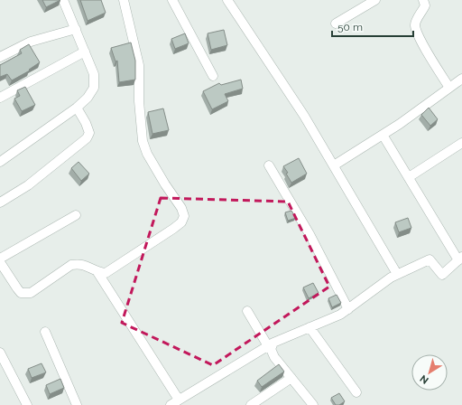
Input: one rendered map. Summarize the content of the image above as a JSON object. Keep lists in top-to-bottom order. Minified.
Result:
{"scale_bar":"50 m","north":"bottom left"}
